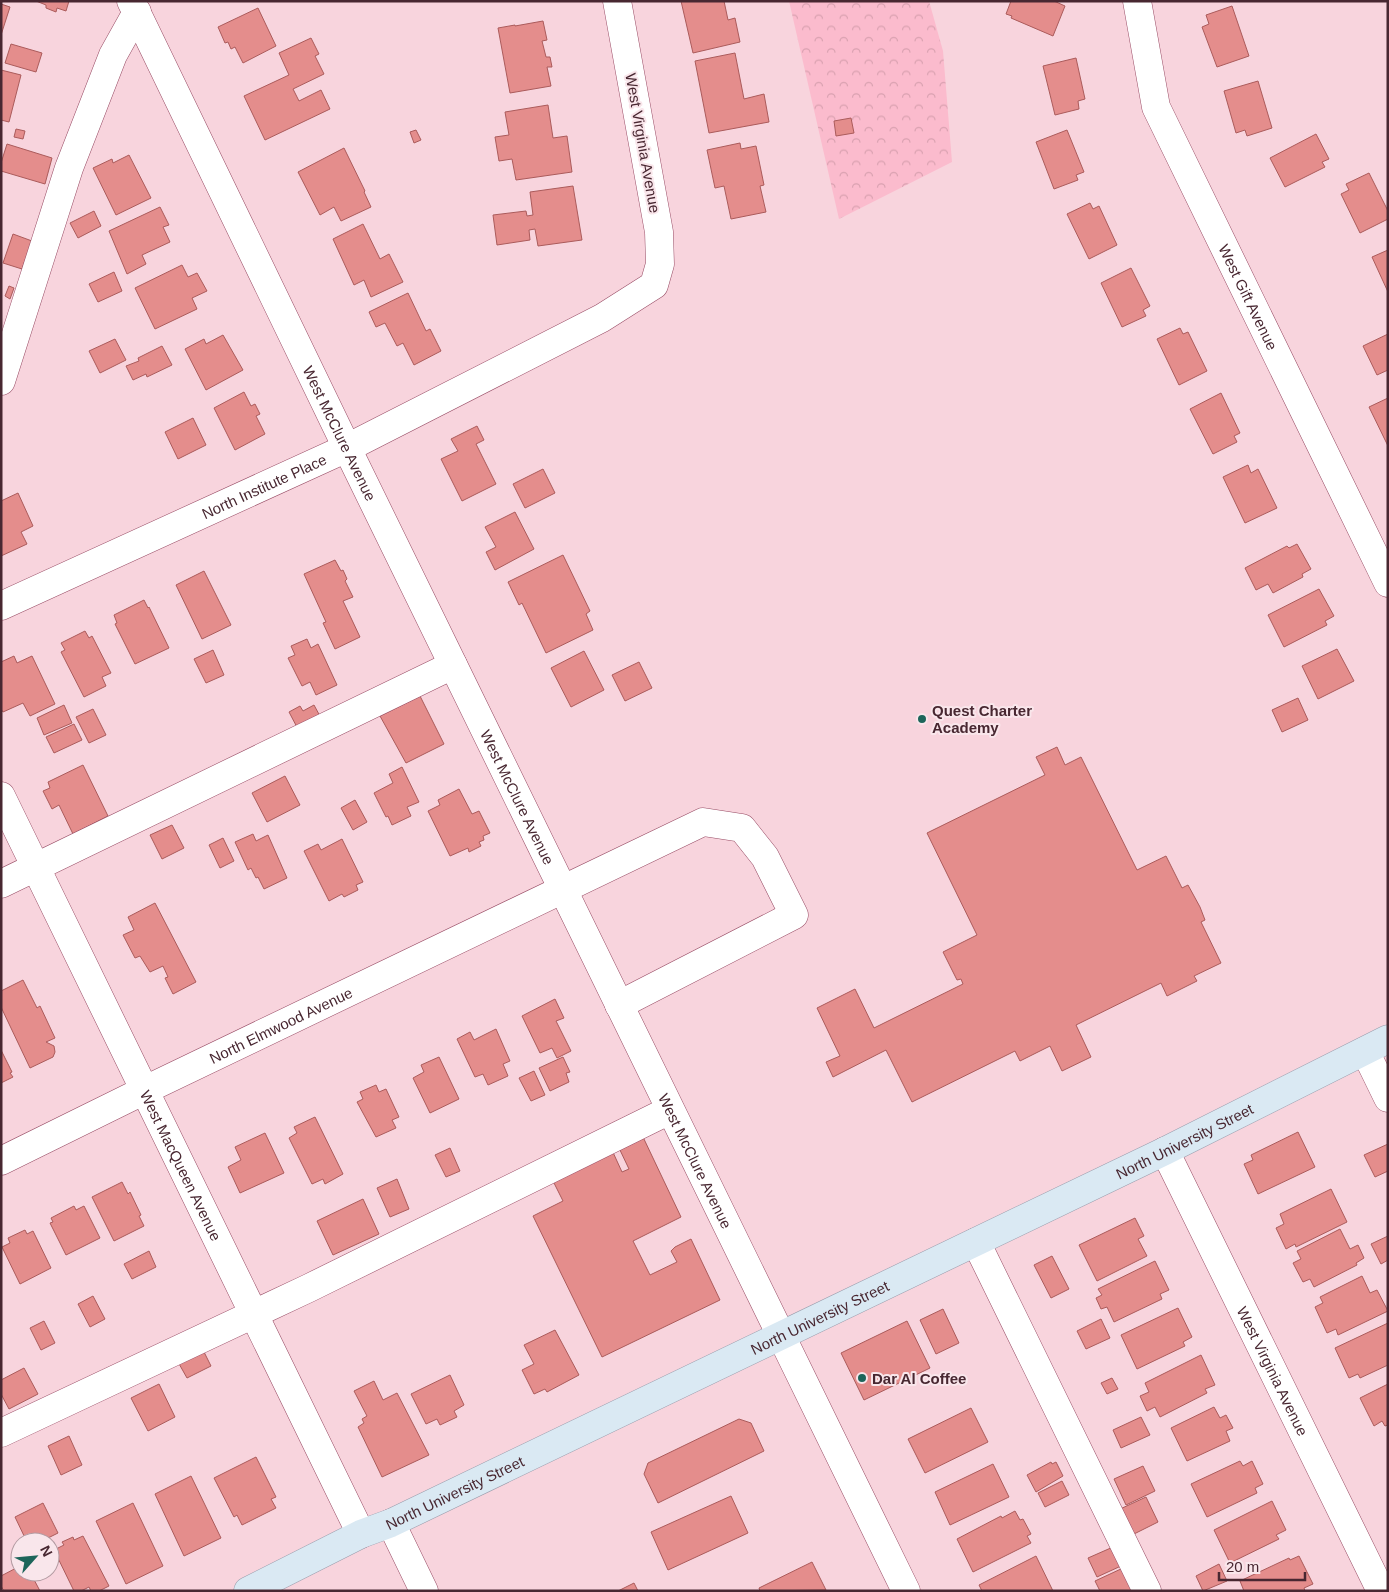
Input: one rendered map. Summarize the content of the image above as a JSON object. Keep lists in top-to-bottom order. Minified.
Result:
{"streets":{"main road":["North University Street"],"street":["West Virginia Avenue","West Gift Avenue","West McClure Avenue","North Institute Place","North Elmwood Avenue","West MacQueen Avenue"]},"crossings":[["West Virginia Avenue","North Institute Place"],["West Virginia Avenue","North University Street"],["West McClure Avenue","North Institute Place"],["West McClure Avenue","North Elmwood Avenue"],["West McClure Avenue","North University Street"],["North Elmwood Avenue","West MacQueen Avenue"],["North University Street","West MacQueen Avenue"]],"places":["Quest Charter Academy","Dar Al Coffee"],"scale_bar":"20 m","north":"top right"}
